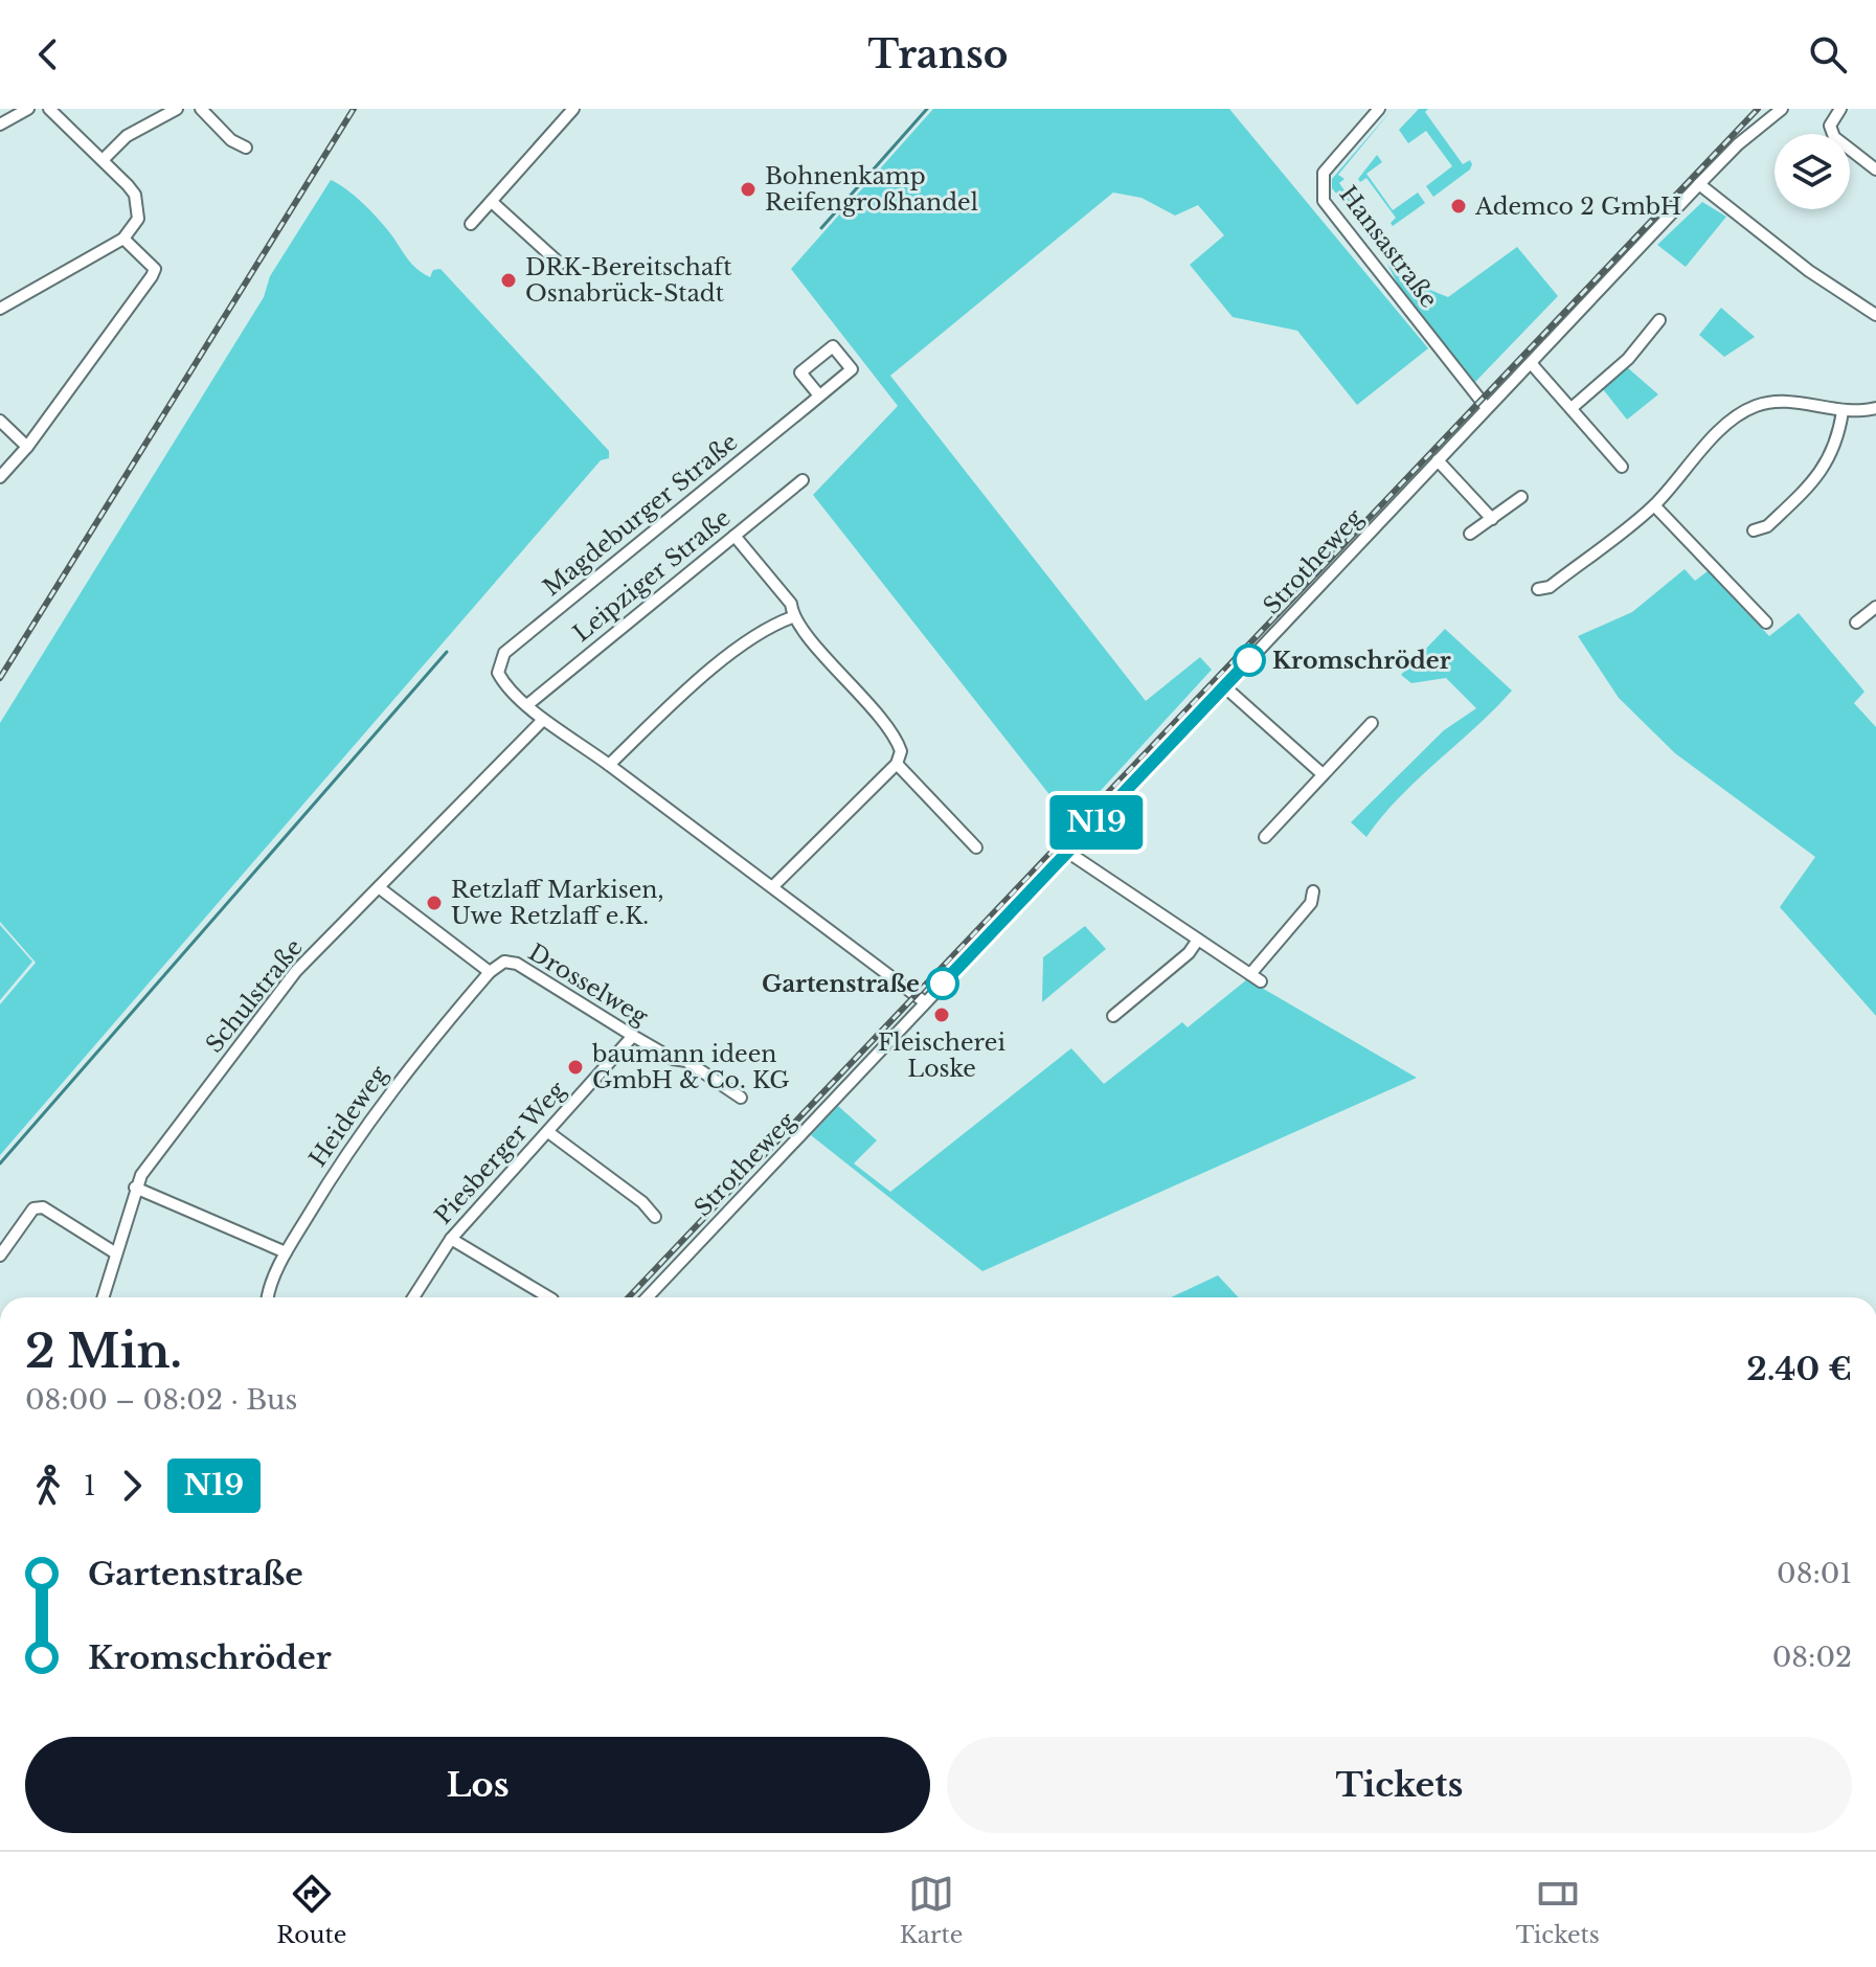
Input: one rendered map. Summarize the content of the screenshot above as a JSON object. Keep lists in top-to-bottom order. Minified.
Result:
{"streets":{"street":["Hansastraße","Magdeburger Straße","Strotheweg","Leipziger Straße","Drosselweg","Schulstraße","Heideweg","Piesberger Weg"]},"crossings":[["Hansastraße","Strotheweg"],["Magdeburger Straße","Leipziger Straße"],["Drosselweg","Heideweg"],["Drosselweg","Piesberger Weg"]],"places":["Bohnenkamp Reifengroßhandel","Ademco 2 GmbH","DRK-Bereitschaft Osnabrück-Stadt","Kromschröder","Retzlaff Markisen, Uwe Retzlaff e.K.","Gartenstraße","Fleischerei Loske","baumann ideen GmbH & Co. KG"],"lines":["bus line N19"],"page":{"header":"Transo","on_map":"N19","heading":["2 Min.","08:00 – 08:02 · Bus","2.40 €"],"legs":["1","N19"],"list":[{"name":"Gartenstraße","value":"08:01"},{"name":"Kromschröder","value":"08:02"}],"buttons":["Los","Tickets"],"tabs":["Route","Karte","Tickets"]}}
